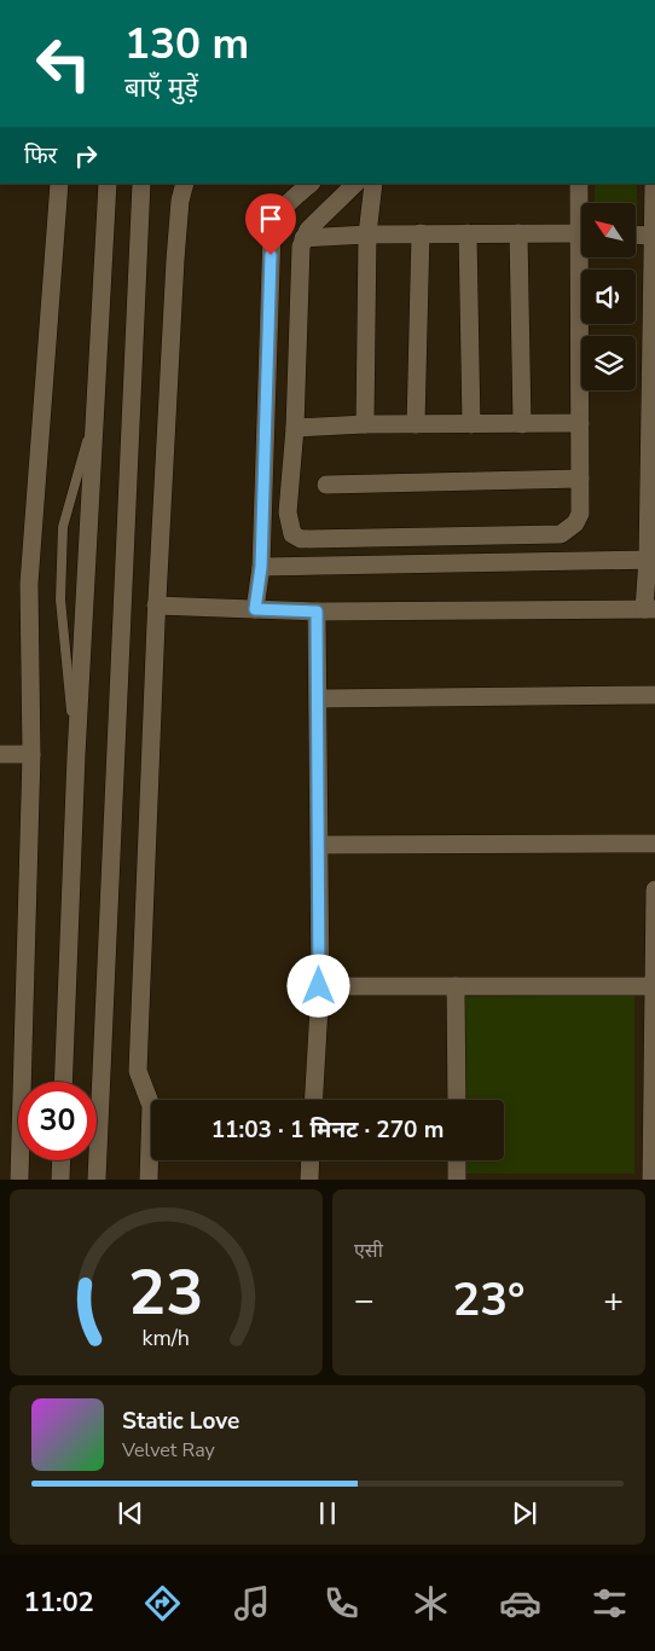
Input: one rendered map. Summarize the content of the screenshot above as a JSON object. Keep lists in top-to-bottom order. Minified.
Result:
{"north":"top left","page":{"turn":["130 m","बाएँ मुड़ें"],"then":"फिर","limit":"30","trip":"11:03 · 1 मिनट · 270 m","tile":"एसी","heat":["−","23°","+"],"song":["Static Love","Velvet Ray"],"tabs":"11:02","gauge":["23","km/h"]}}
